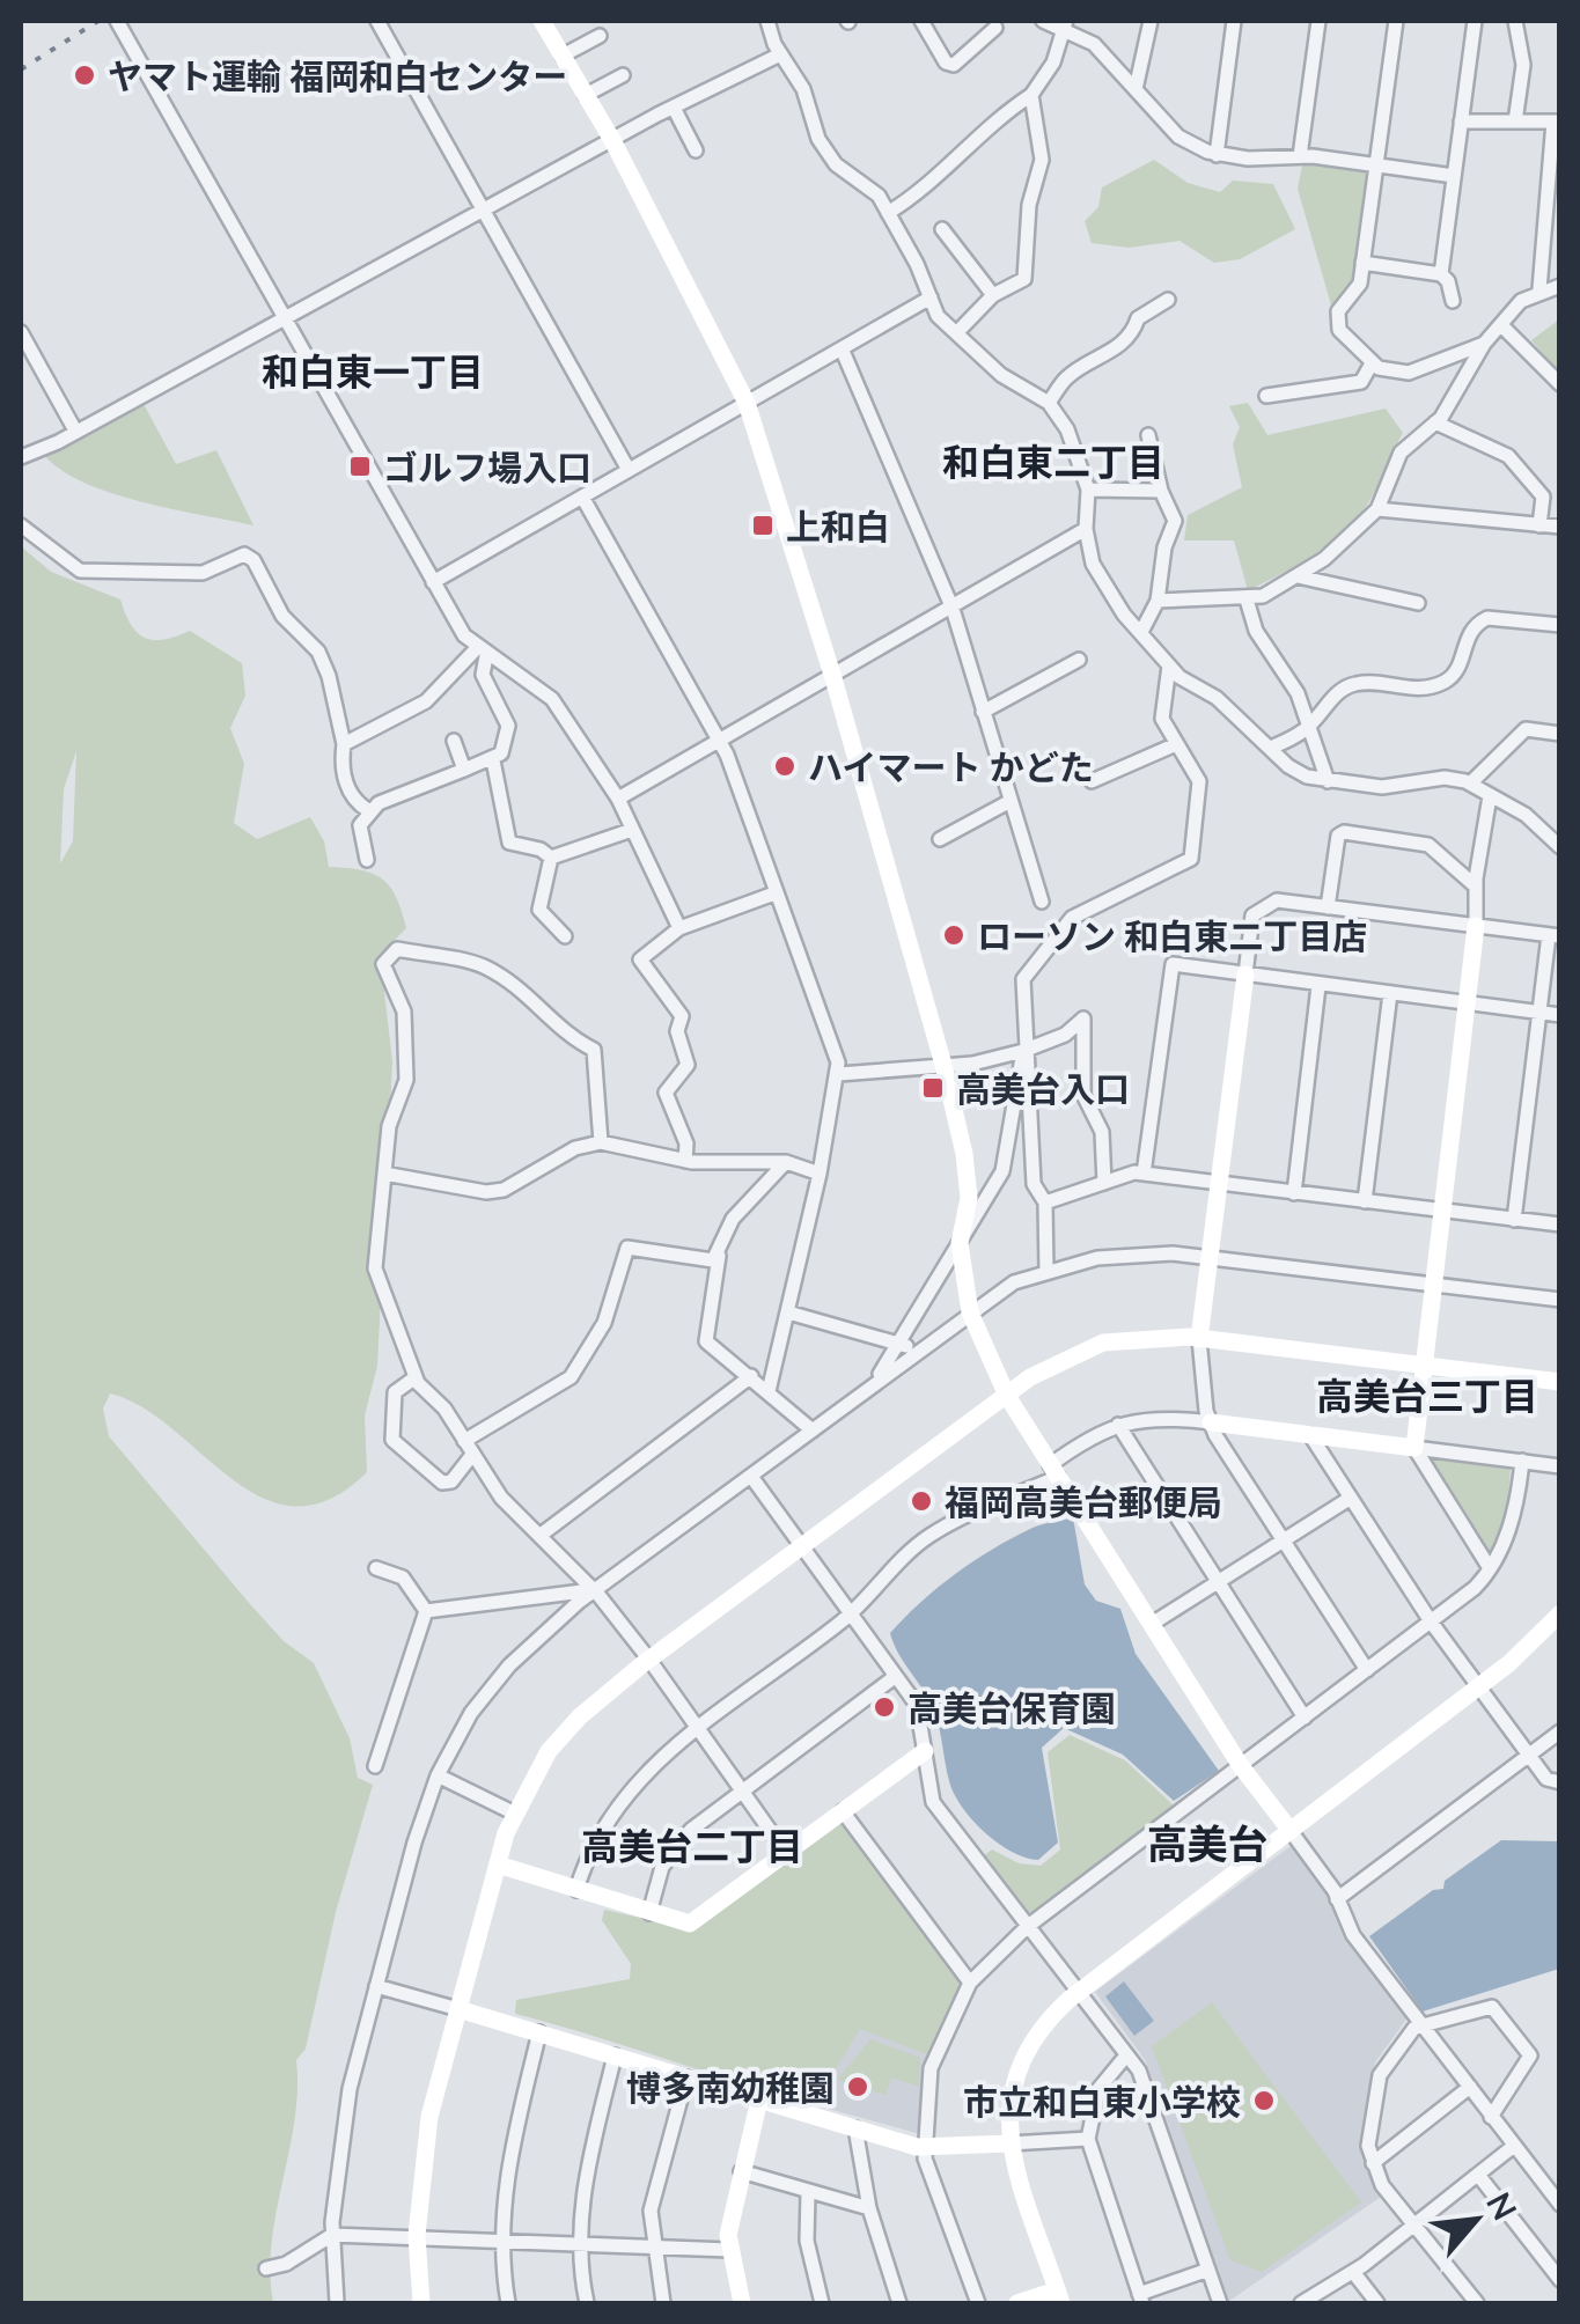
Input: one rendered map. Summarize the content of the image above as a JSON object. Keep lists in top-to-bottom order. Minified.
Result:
{"districts":["和白東一丁目","和白東二丁目","高美台三丁目","高美台","高美台二丁目"],"places":{"other":["ヤマト運輸 福岡和白センター","ハイマート かどた","ローソン 和白東二丁目店","福岡高美台郵便局","高美台保育園","博多南幼稚園","市立和白東小学校"],"transit":["ゴルフ場入口","上和白","高美台入口"]},"north":"top right"}
